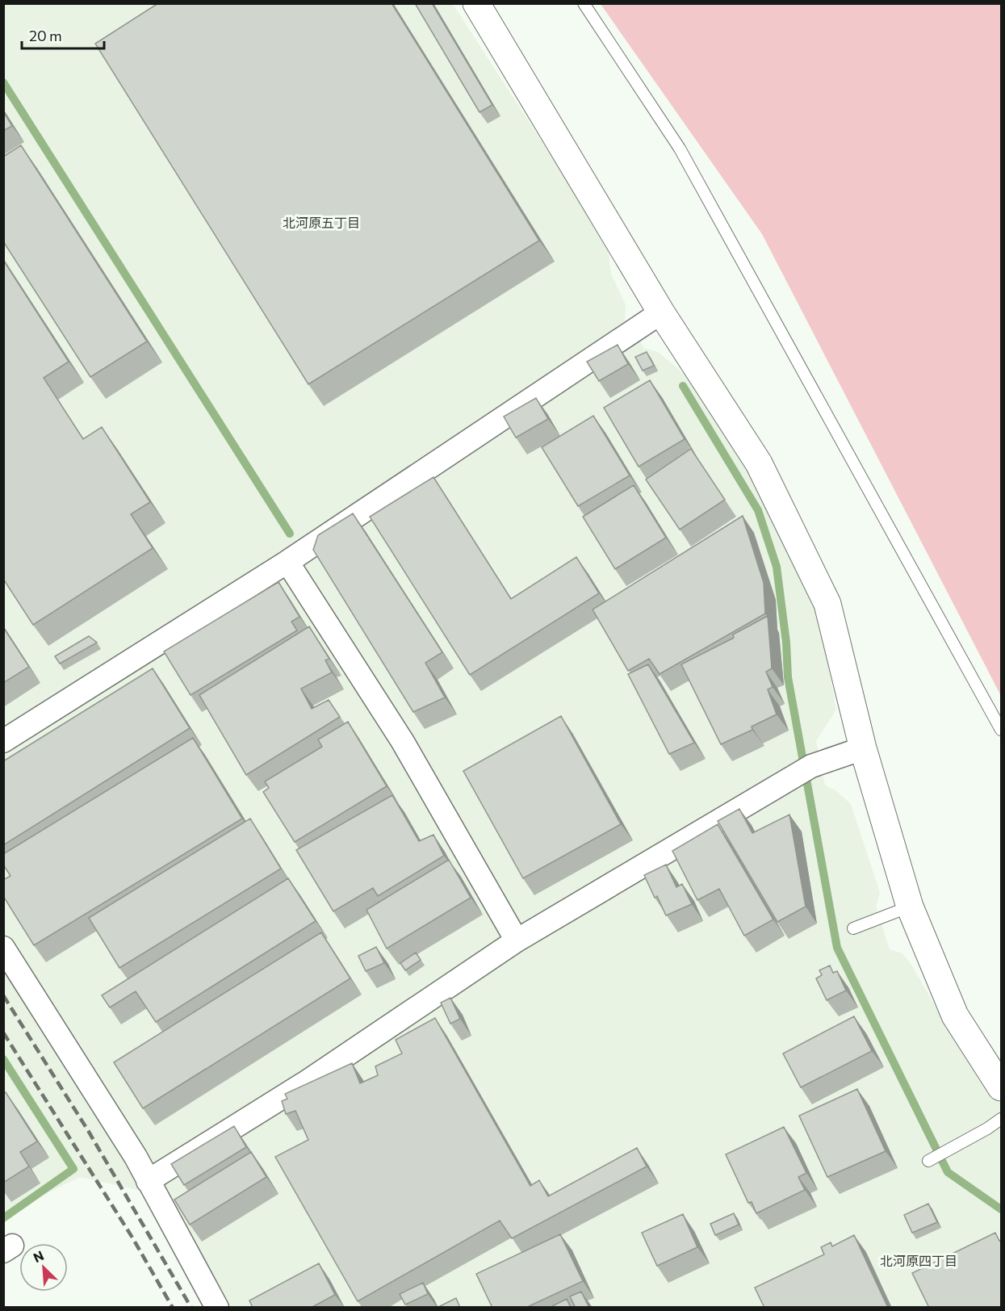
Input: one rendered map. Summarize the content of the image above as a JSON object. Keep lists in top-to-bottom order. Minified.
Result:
{"districts":["北河原五丁目","北河原四丁目"],"scale_bar":"20 m","north":"top left"}
